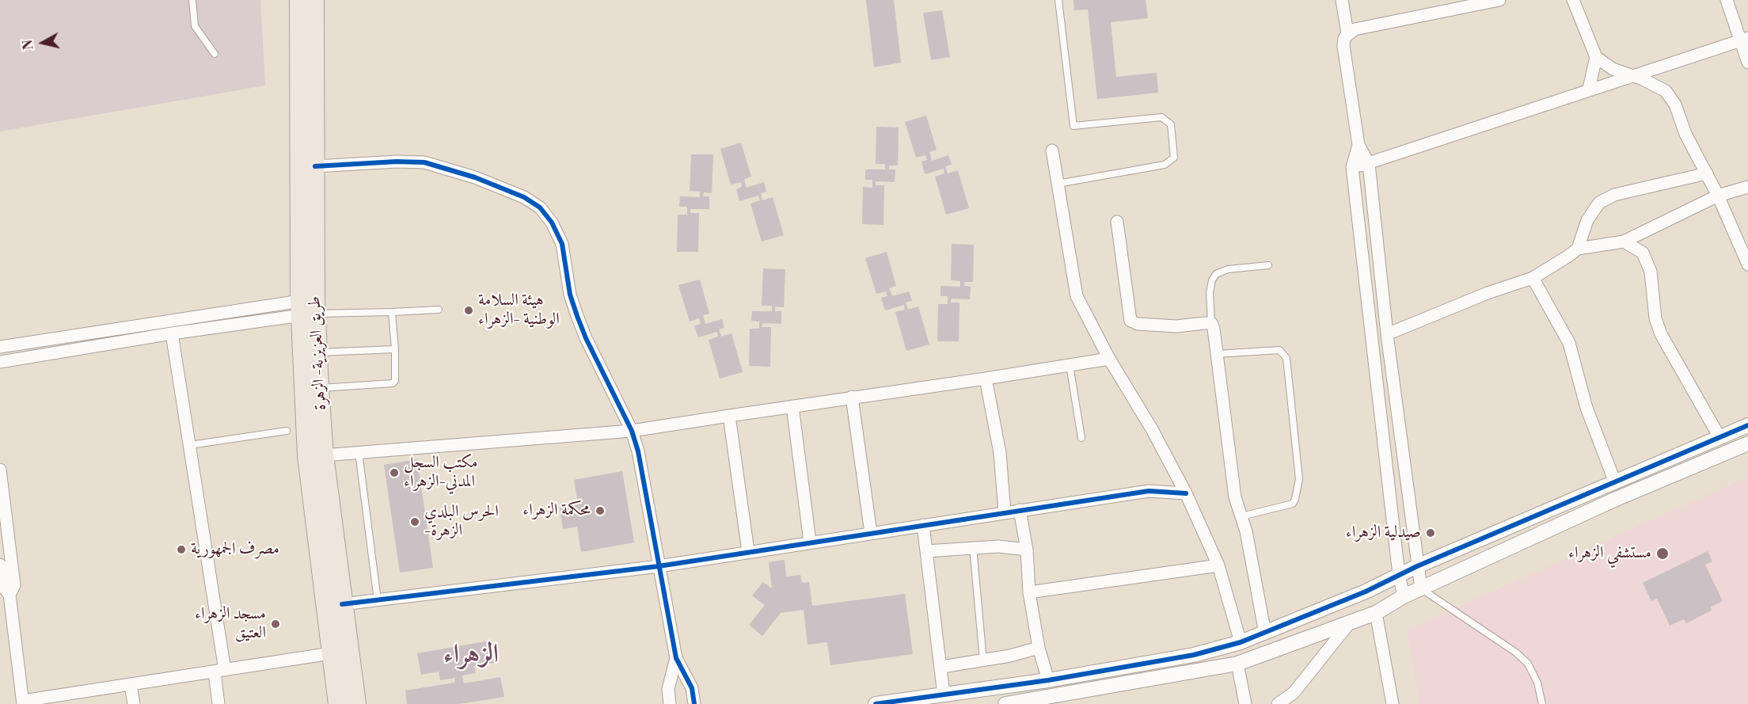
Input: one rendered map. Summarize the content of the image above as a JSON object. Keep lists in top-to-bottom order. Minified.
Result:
{"streets":{"main road":["طريق العزيزية- الزهرة"]},"districts":["الزهراء"],"places":["هيئة السلامة الوطنية -الزهراء","مكتب السجل المدني-الزهراء","محكمة الزهراء","الحرس البلدي -الزهرة","صيدلية الزهراء","مصرف الجمهورية","مستشفي الزهراء","مسجد الزهراء العتيق"],"north":"left"}
